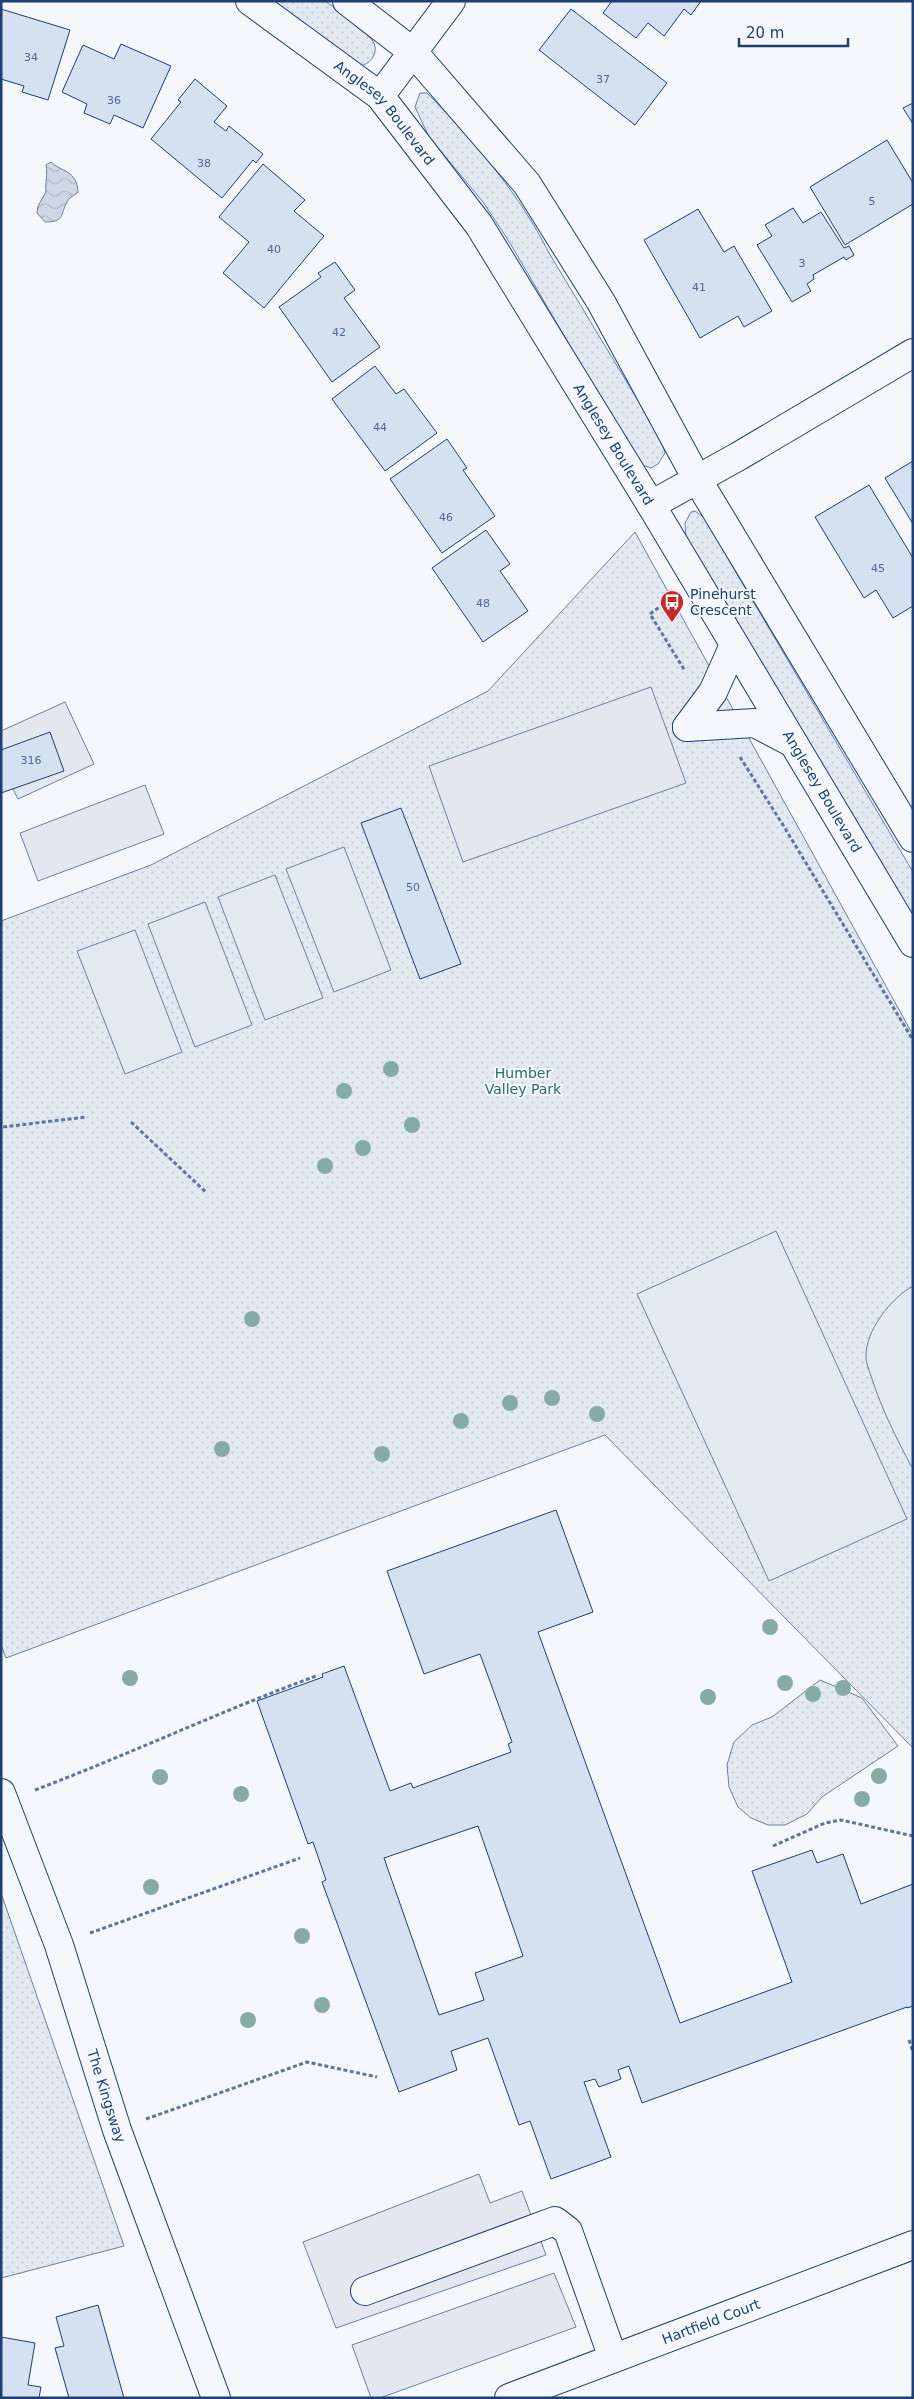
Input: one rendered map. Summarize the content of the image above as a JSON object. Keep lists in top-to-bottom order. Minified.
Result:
{"streets":{"street":["Anglesey Boulevard","The Kingsway","Hartfield Court"]},"parks":["Humber Valley Park"],"places":{"bus stop":["Pinehurst Crescent"]},"house_numbers":["34","37","36","38","5","40","3","41","42","44","46","45","48","316","50"],"scale_bar":"20 m"}
